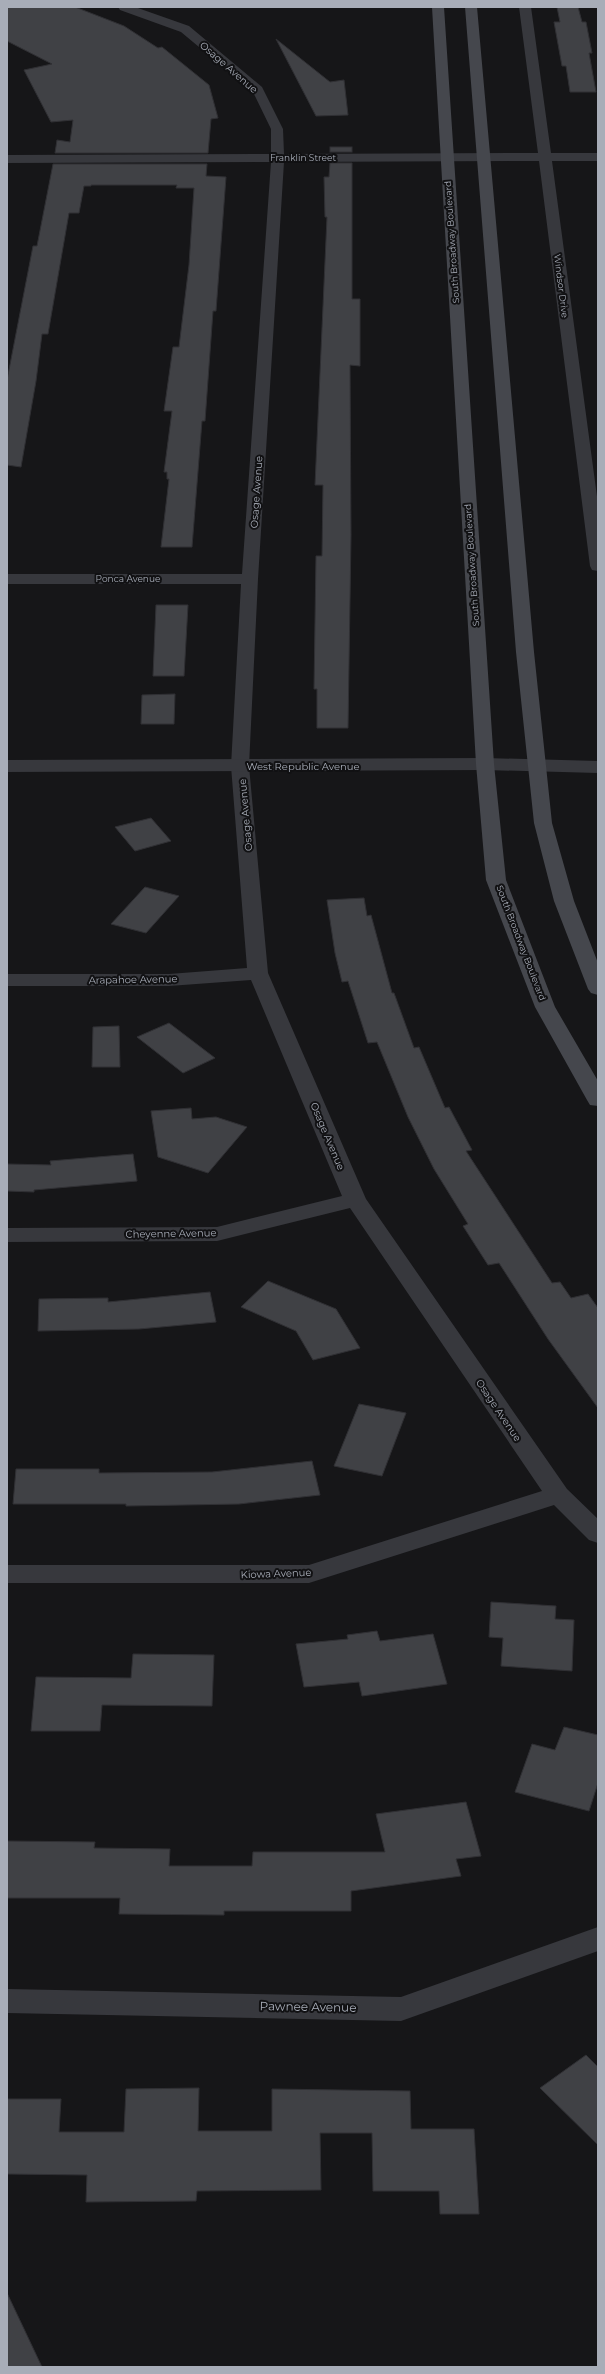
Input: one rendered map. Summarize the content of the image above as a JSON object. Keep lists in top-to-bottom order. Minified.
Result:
{"streets":{"main road":["South Broadway Boulevard"],"street":["Osage Avenue","Franklin Street","Windsor Drive","Ponca Avenue","West Republic Avenue","Arapahoe Avenue","Cheyenne Avenue","Kiowa Avenue","Pawnee Avenue"]},"crossings":[["Osage Avenue","Franklin Street"],["Osage Avenue","Ponca Avenue"],["Osage Avenue","West Republic Avenue"],["Osage Avenue","Arapahoe Avenue"],["Osage Avenue","Cheyenne Avenue"],["Osage Avenue","Kiowa Avenue"],["Franklin Street","South Broadway Boulevard"],["Franklin Street","Windsor Drive"],["South Broadway Boulevard","West Republic Avenue"]]}
